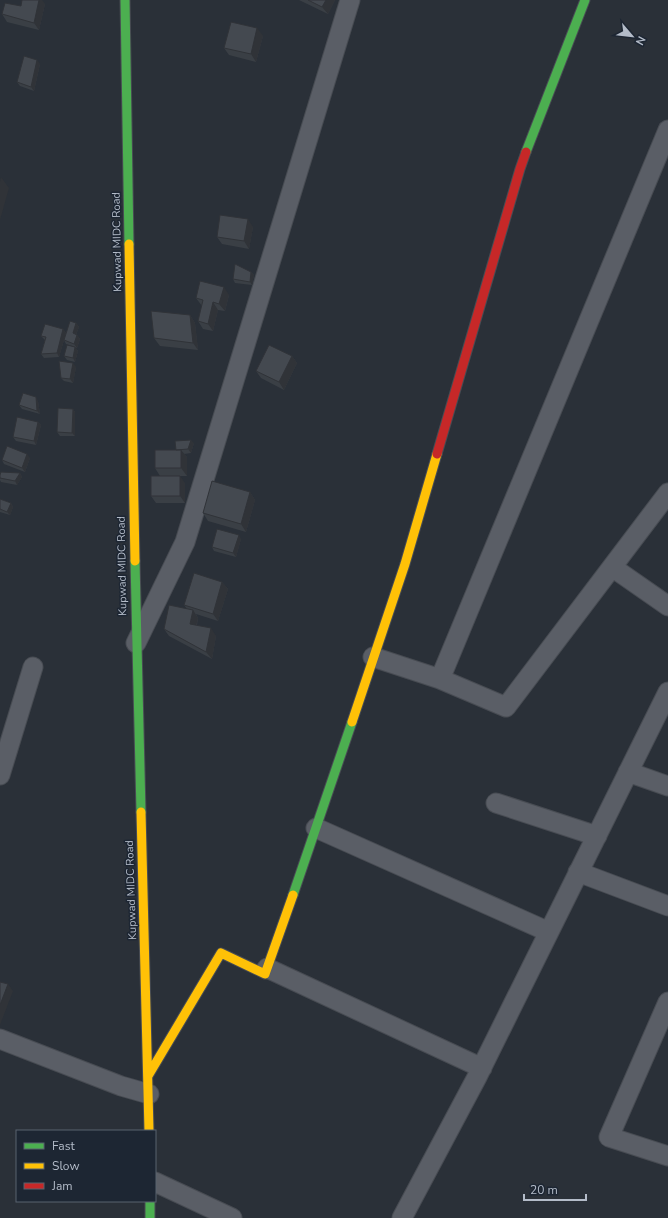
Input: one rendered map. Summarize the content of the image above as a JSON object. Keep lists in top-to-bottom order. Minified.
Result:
{"streets":{"street":["Kupwad MIDC Road"]},"legend":["Fast","Slow","Jam"],"scale_bar":"20 m","north":"bottom right"}
